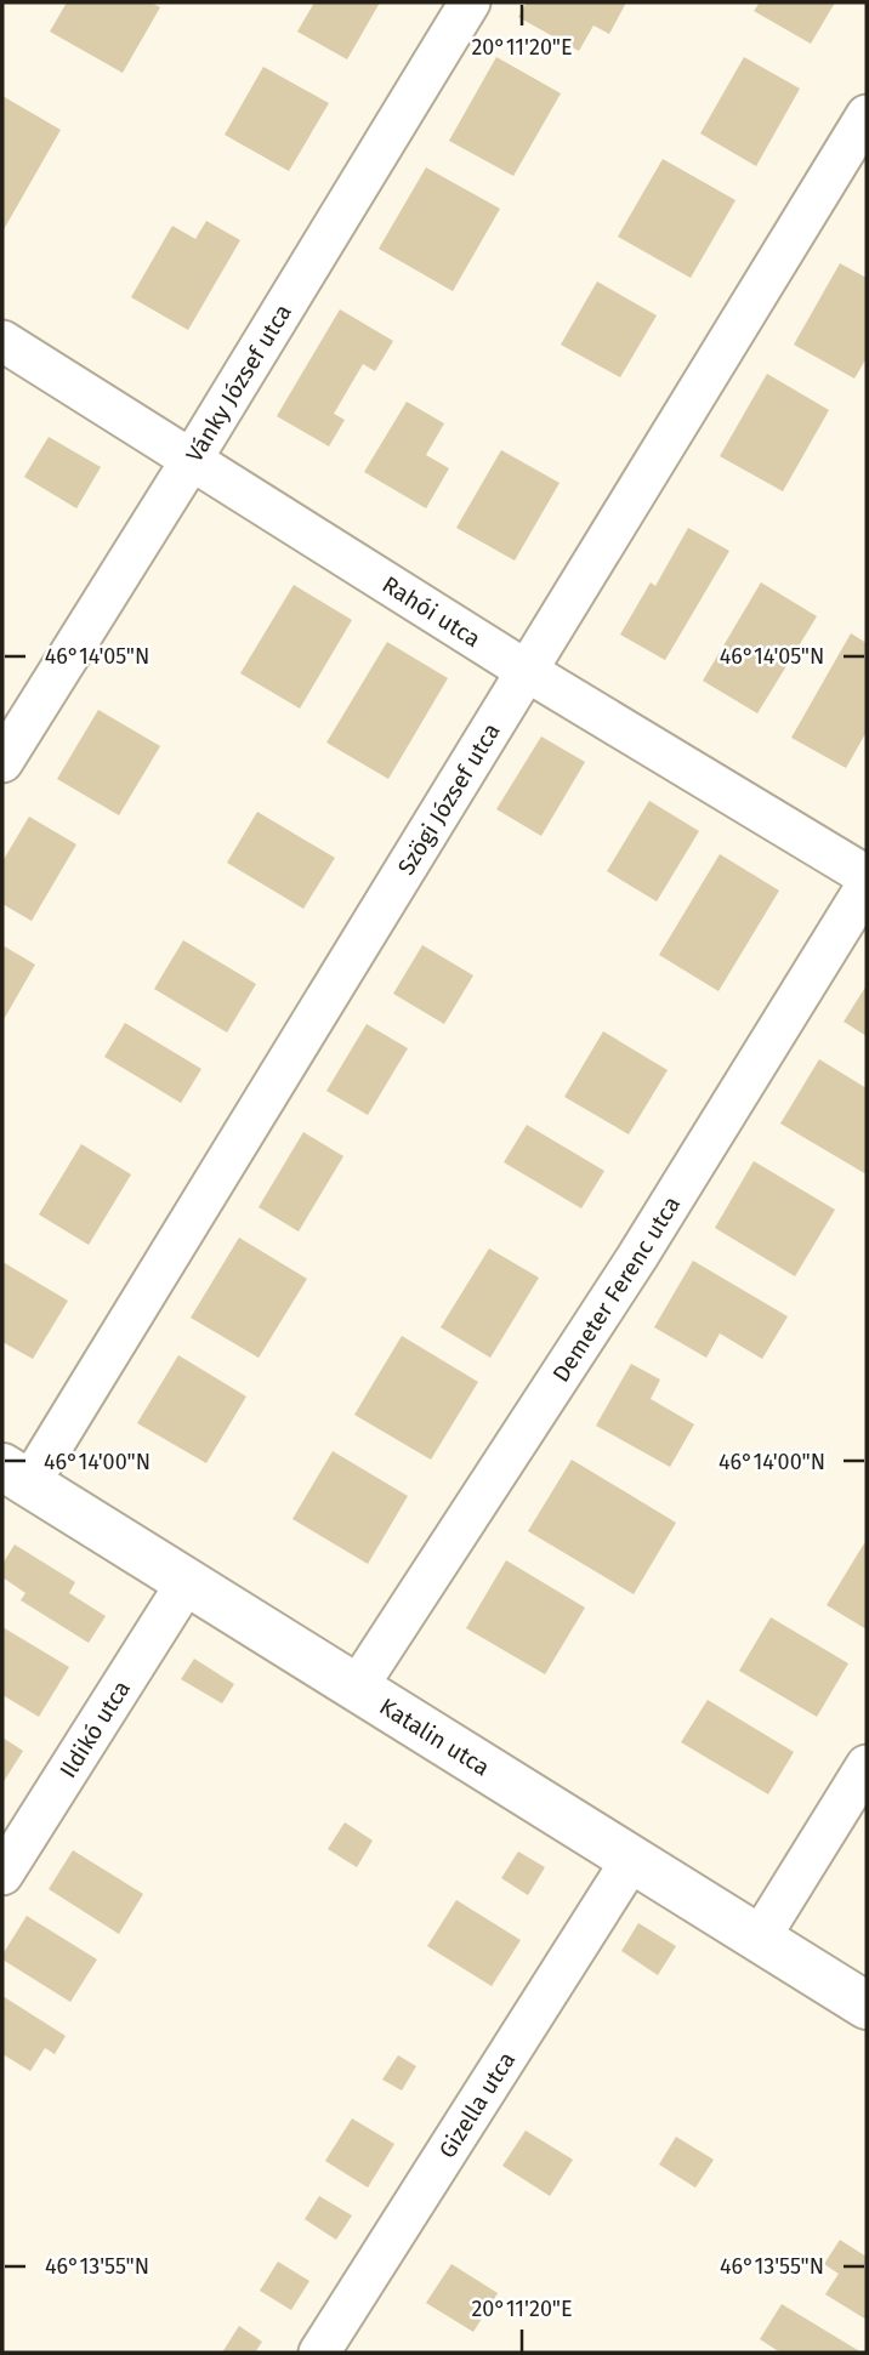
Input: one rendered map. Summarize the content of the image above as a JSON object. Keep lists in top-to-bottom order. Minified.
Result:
{"streets":{"street":["Vánky József utca","Rahói utca","Szögi József utca","Demeter Ferenc utca","Ildikó utca","Katalin utca","Gizella utca"]},"crossings":[["Vánky József utca","Rahói utca"],["Rahói utca","Szögi József utca"],["Szögi József utca","Katalin utca"],["Demeter Ferenc utca","Katalin utca"],["Ildikó utca","Katalin utca"],["Katalin utca","Gizella utca"]],"coordinates":["20°11'20\"E","46°14'05\"N","46°14'00\"N","46°13'55\"N"]}
